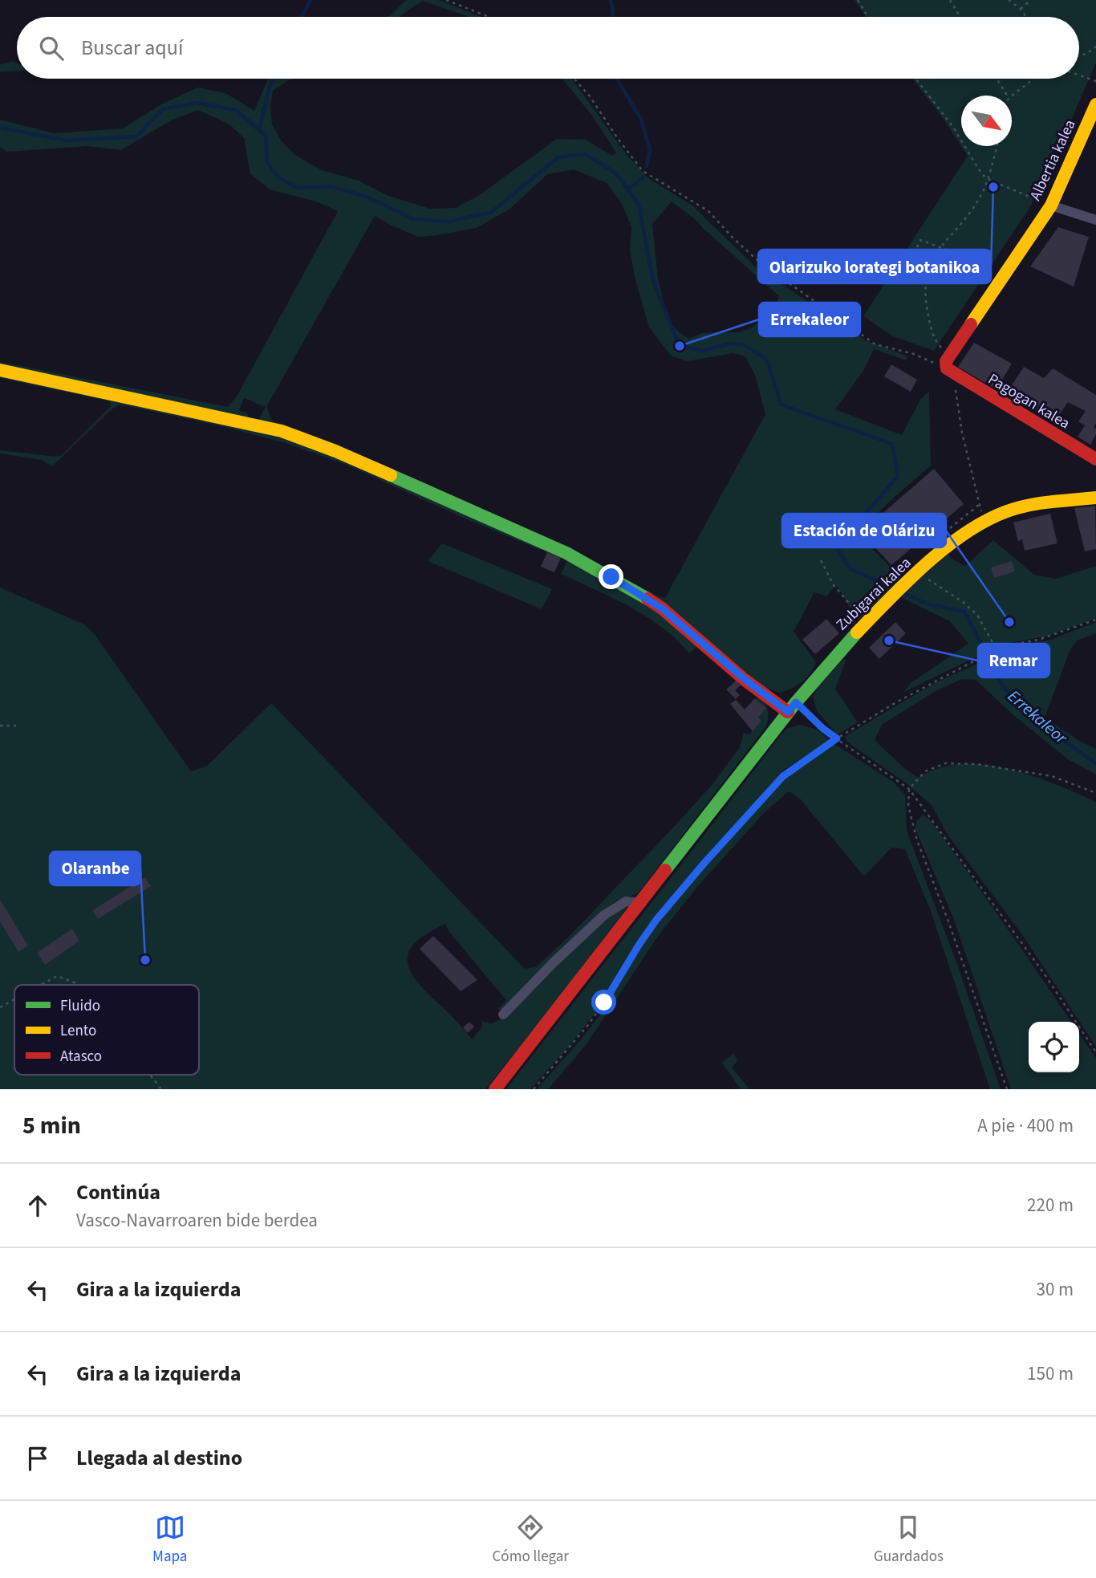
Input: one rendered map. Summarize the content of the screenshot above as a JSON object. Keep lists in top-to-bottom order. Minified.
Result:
{"streets":{"street":["Albertia kalea","Pagogan kalea","Zubigarai kalea"]},"crossings":[["Albertia kalea","Pagogan kalea"]],"water":["Errekaleor"],"places":["Olarizuko lorategi botanikoa","Errekaleor","Estación de Olárizu","Remar","Olaranbe"],"legend":["Fluido","Lento","Atasco"],"north":"bottom right","page":{"search":"Buscar aquí","heading":["5 min","A pie · 400 m"],"list":[["Continúa","Vasco-Navarroaren bide berdea","220 m"],["Gira a la izquierda","30 m"],["Gira a la izquierda","150 m"],"Llegada al destino"],"nav":["Mapa","Cómo llegar","Guardados"]}}
